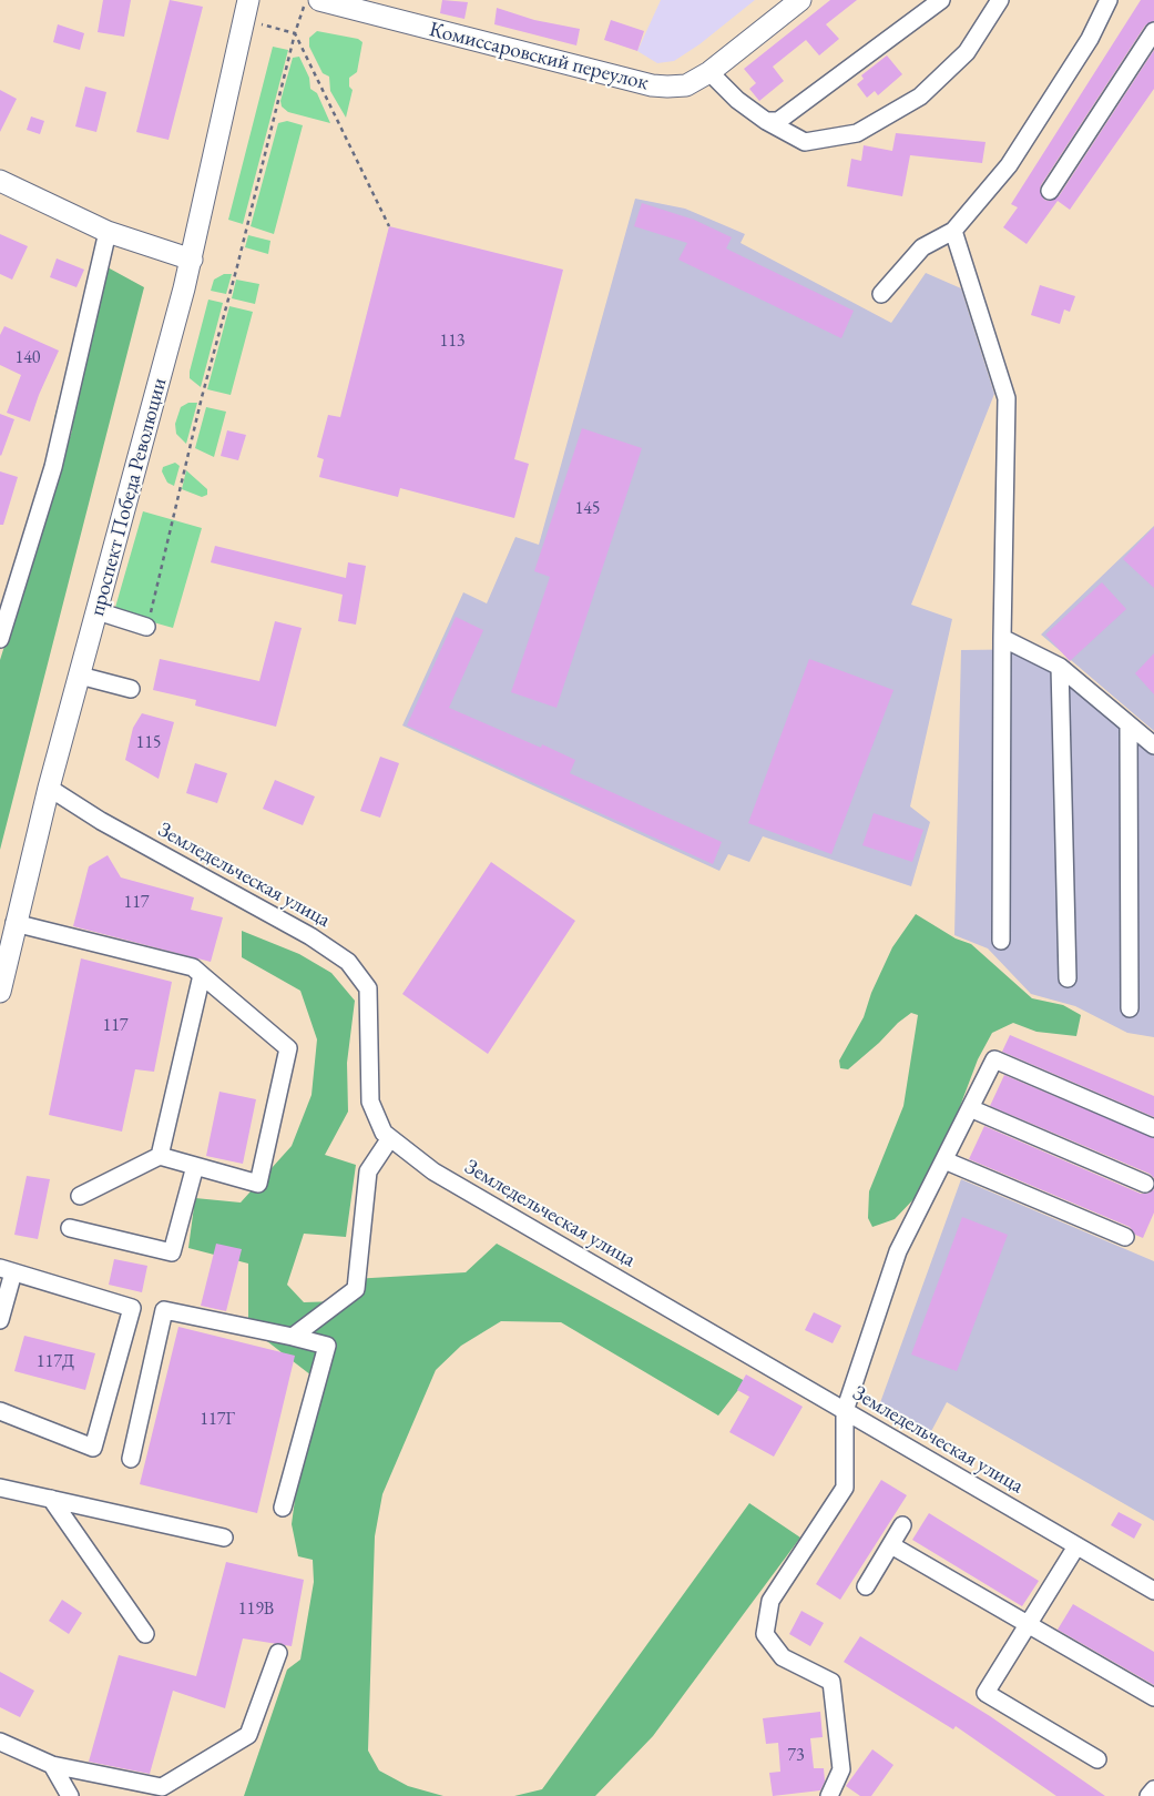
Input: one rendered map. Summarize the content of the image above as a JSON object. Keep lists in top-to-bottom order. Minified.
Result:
{"streets":{"main road":["Комиссаровский переулок","проспект Победа Революции"],"street":["Земледельческая улица"]},"crossings":[["проспект Победа Революции","Земледельческая улица"]],"house_numbers":["113","140","145","115","117","117","117Д","117Г","119В","73"]}
